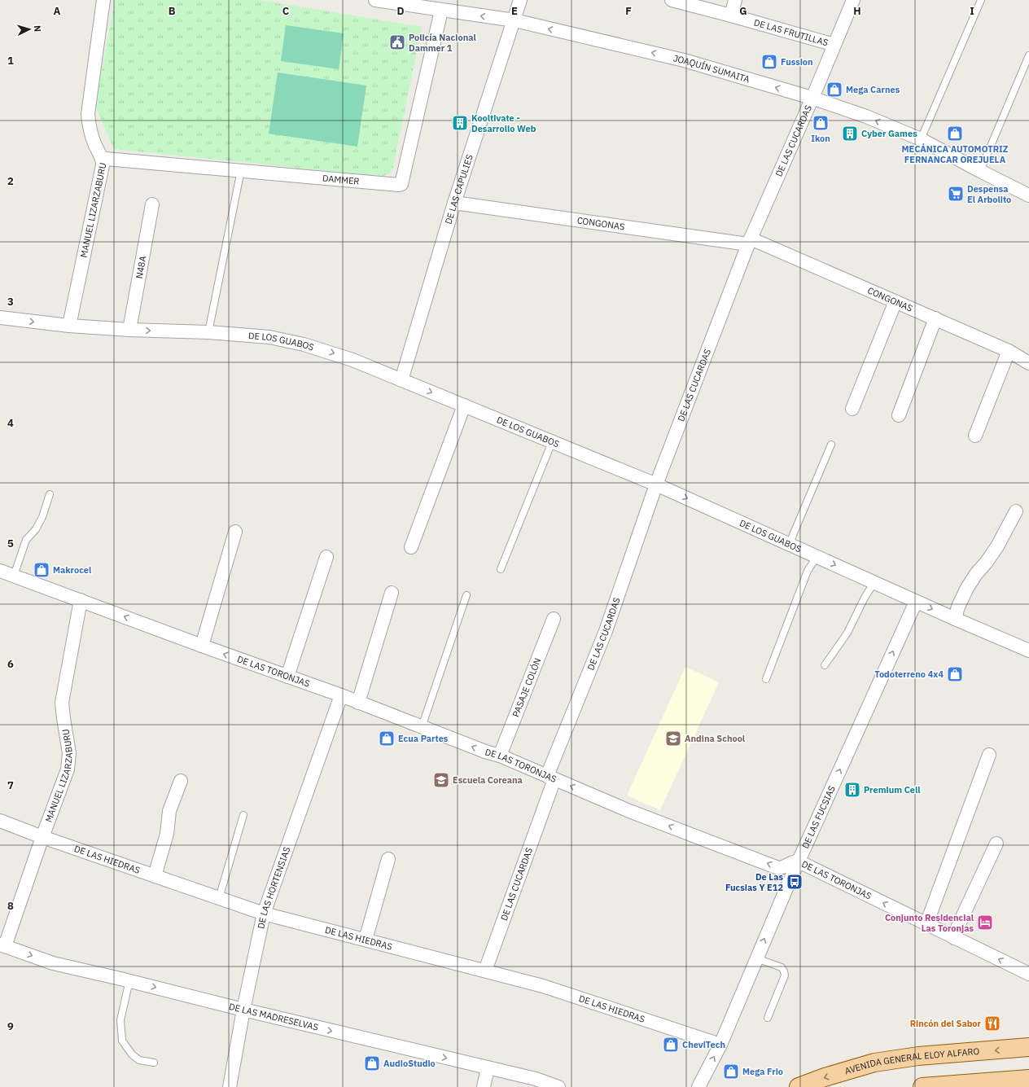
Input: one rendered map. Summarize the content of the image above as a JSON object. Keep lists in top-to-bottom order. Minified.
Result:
{"streets":{"main road":["AVENIDA GENERAL ELOY ALFARO"],"street":["DE LAS FRUTILLAS","JOAQUÍN SUMAITA","DE LAS CUCARDAS","DAMMER","DE LAS CAPULIES","MANUEL LIZARZABURU","CONGONAS","N48A","DE LOS GUABOS","DE LAS TORONJAS","PASAJE COLÓN","DE LAS FUCSIAS","DE LAS HIEDRAS","DE LAS HORTENSIAS","DE LAS MADRESELVAS"]},"crossings":[["DE LAS FRUTILLAS","DE LAS CUCARDAS"],["JOAQUÍN SUMAITA","DE LAS CUCARDAS"],["JOAQUÍN SUMAITA","DAMMER"],["JOAQUÍN SUMAITA","DE LAS CAPULIES"],["DE LAS CUCARDAS","CONGONAS"],["DE LAS CUCARDAS","DE LOS GUABOS"],["DE LAS CUCARDAS","DE LAS TORONJAS"],["DE LAS CUCARDAS","DE LAS HIEDRAS"],["DAMMER","MANUEL LIZARZABURU"],["DE LAS CAPULIES","CONGONAS"],["DE LAS CAPULIES","DE LOS GUABOS"],["MANUEL LIZARZABURU","DE LOS GUABOS"],["MANUEL LIZARZABURU","DE LAS TORONJAS"],["MANUEL LIZARZABURU","DE LAS HIEDRAS"],["MANUEL LIZARZABURU","DE LAS MADRESELVAS"],["N48A","DE LOS GUABOS"],["DE LOS GUABOS","DE LAS FUCSIAS"],["DE LAS TORONJAS","PASAJE COLÓN"],["DE LAS TORONJAS","DE LAS FUCSIAS"],["DE LAS TORONJAS","DE LAS HORTENSIAS"],["DE LAS FUCSIAS","DE LAS HIEDRAS"],["DE LAS HIEDRAS","DE LAS HORTENSIAS"],["DE LAS HORTENSIAS","DE LAS MADRESELVAS"]],"one_way":["JOAQUÍN SUMAITA","DE LOS GUABOS","DE LAS TORONJAS","DE LAS FUCSIAS","DE LAS MADRESELVAS"],"places":{"public building":["Policía Nacional Dammer 1"],"shop":["Fussion","Mega Carnes","Ikon","MECÁNICA AUTOMOTRIZ FERNANCAR OREJUELA","Makrocel","Todoterreno 4x4","Ecua Partes","CheviTech","AudioStudio","Mega Frio"],"building":["Kooltivate - Desarrollo Web","Cyber Games","Premium Cell"],"supermarket":["Despensa El Arbolito"],"school or university":["Andina School","Escuela Coreana"],"bus stop":["De Las Fucsias Y E12"],"hotel":["Conjunto Residencial Las Toronjas"],"restaurant":["Rincón del Sabor"]},"north":"right","grid":{"columns":["A","B","C","D","E","F","G","H","I"],"rows":["1","2","3","4","5","6","7","8","9"]}}
